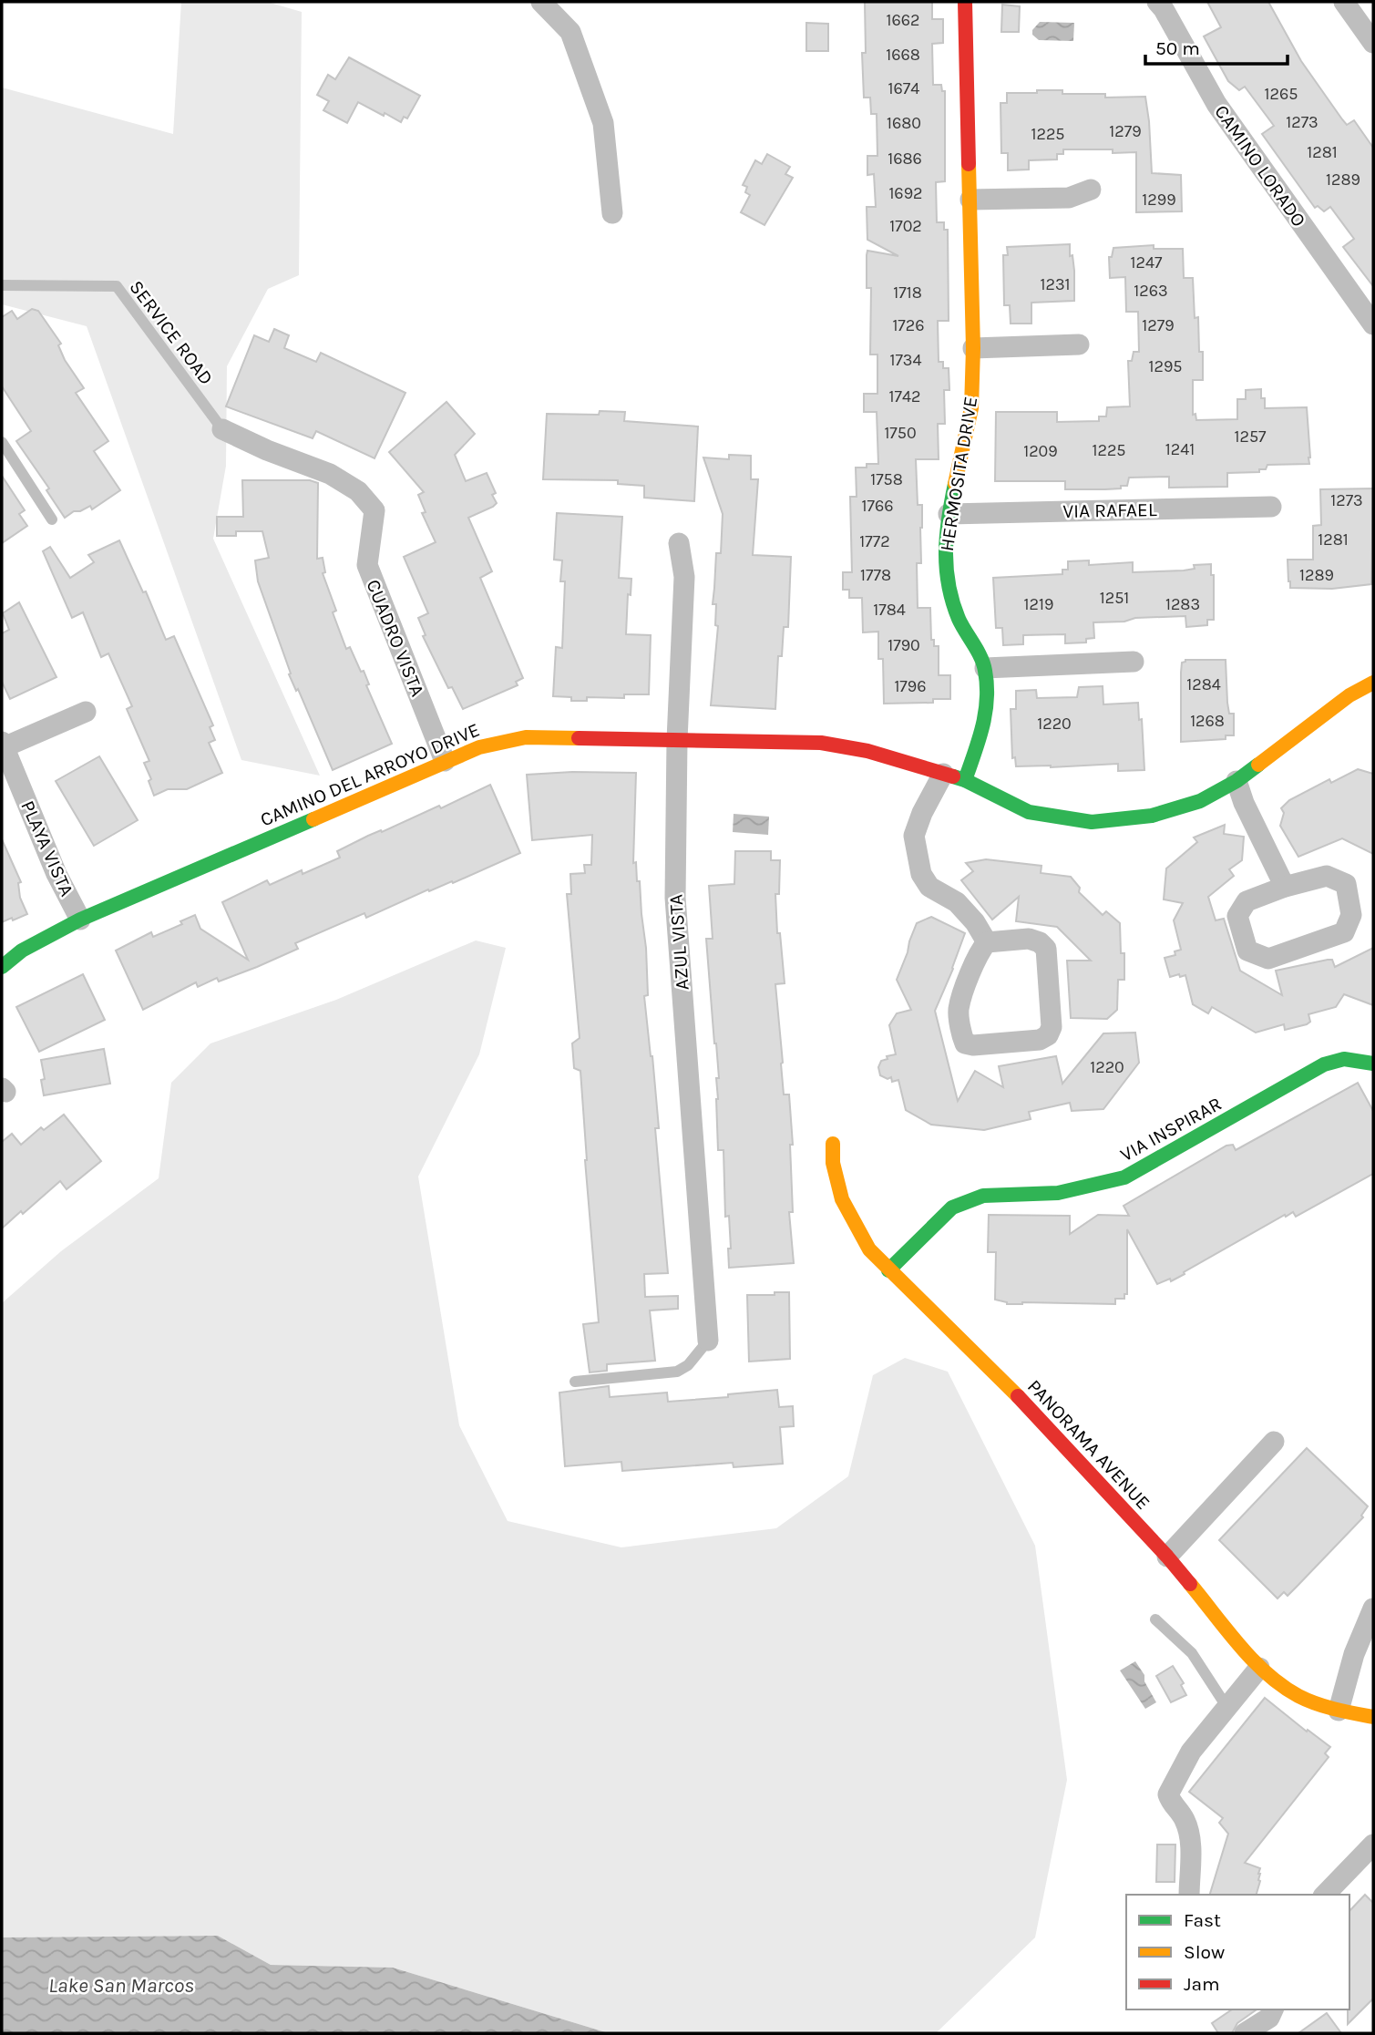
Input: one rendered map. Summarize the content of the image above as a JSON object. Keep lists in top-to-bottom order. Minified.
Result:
{"streets":{"street":["CAMINO LORADO","HERMOSITA DRIVE","VIA RAFAEL","CUADRO VISTA","CAMINO DEL ARROYO DRIVE","PLAYA VISTA","AZUL VISTA","VIA INSPIRAR","PANORAMA AVENUE"],"lane":["SERVICE ROAD"]},"crossings":[["SERVICE ROAD","CUADRO VISTA"],["HERMOSITA DRIVE","VIA RAFAEL"],["CUADRO VISTA","CAMINO DEL ARROYO DRIVE"],["CAMINO DEL ARROYO DRIVE","PLAYA VISTA"],["CAMINO DEL ARROYO DRIVE","AZUL VISTA"],["VIA INSPIRAR","PANORAMA AVENUE"]],"water":["Lake San Marcos"],"house_numbers":["1662","1668","1674","1265","1273","1680","1279","1225","1281","1686","1289","1692","1299","1702","1247","1231","1263","1718","1726","1279","1734","1295","1742","1750","1257","1241","1225","1209","1758","1273","1766","1281","1772","1778","1289","1251","1219","1283","1784","1790","1284","1796","1268","1220","1220"],"legend":["Fast","Slow","Jam"],"scale_bar":"50 m"}
